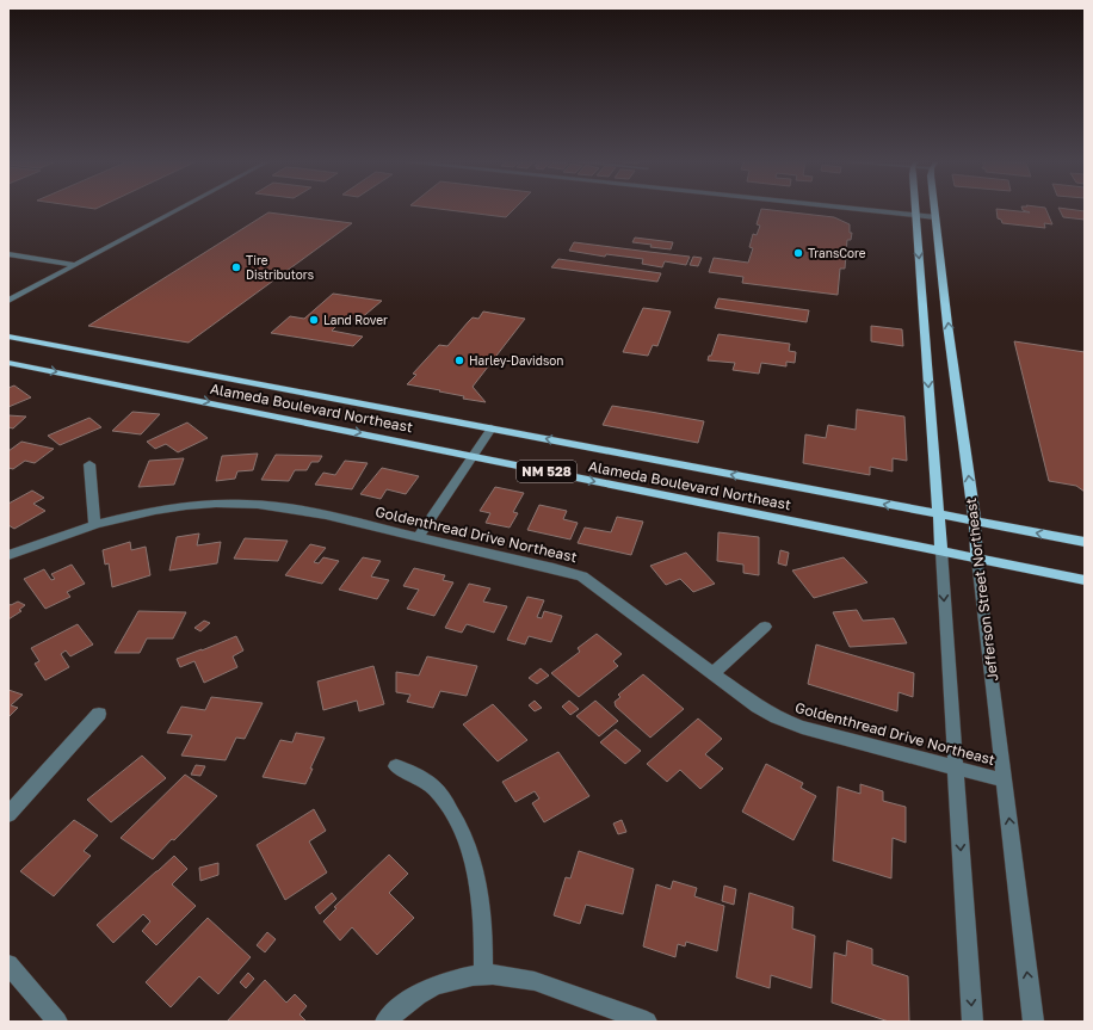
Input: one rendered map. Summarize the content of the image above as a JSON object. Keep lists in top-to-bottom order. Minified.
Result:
{"streets":{"main road":["Alameda Boulevard Northeast","NM 528","Jefferson Street Northeast"],"street":["Goldenthread Drive Northeast"]},"crossings":[["Alameda Boulevard Northeast","Jefferson Street Northeast"],["Goldenthread Drive Northeast","Jefferson Street Northeast"]],"places":["TransCore","Tire Distributors","Land Rover","Harley-Davidson"]}
